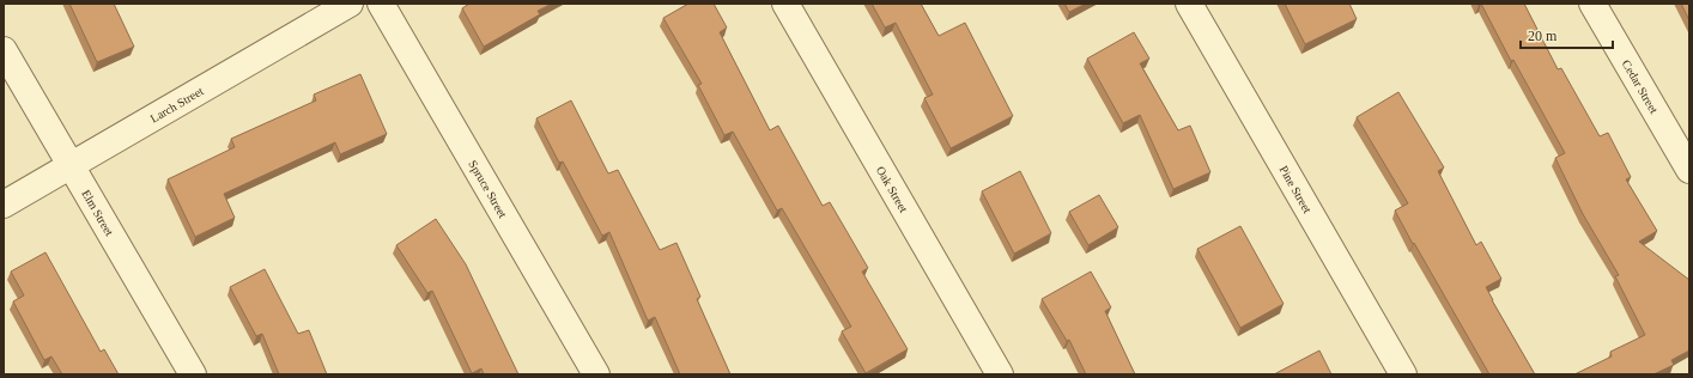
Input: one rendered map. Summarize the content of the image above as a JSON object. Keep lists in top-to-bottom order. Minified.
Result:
{"streets":{"street":["Cedar Street","Larch Street","Spruce Street","Oak Street","Pine Street","Elm Street"]},"crossings":[["Larch Street","Elm Street"]],"scale_bar":"20 m"}
